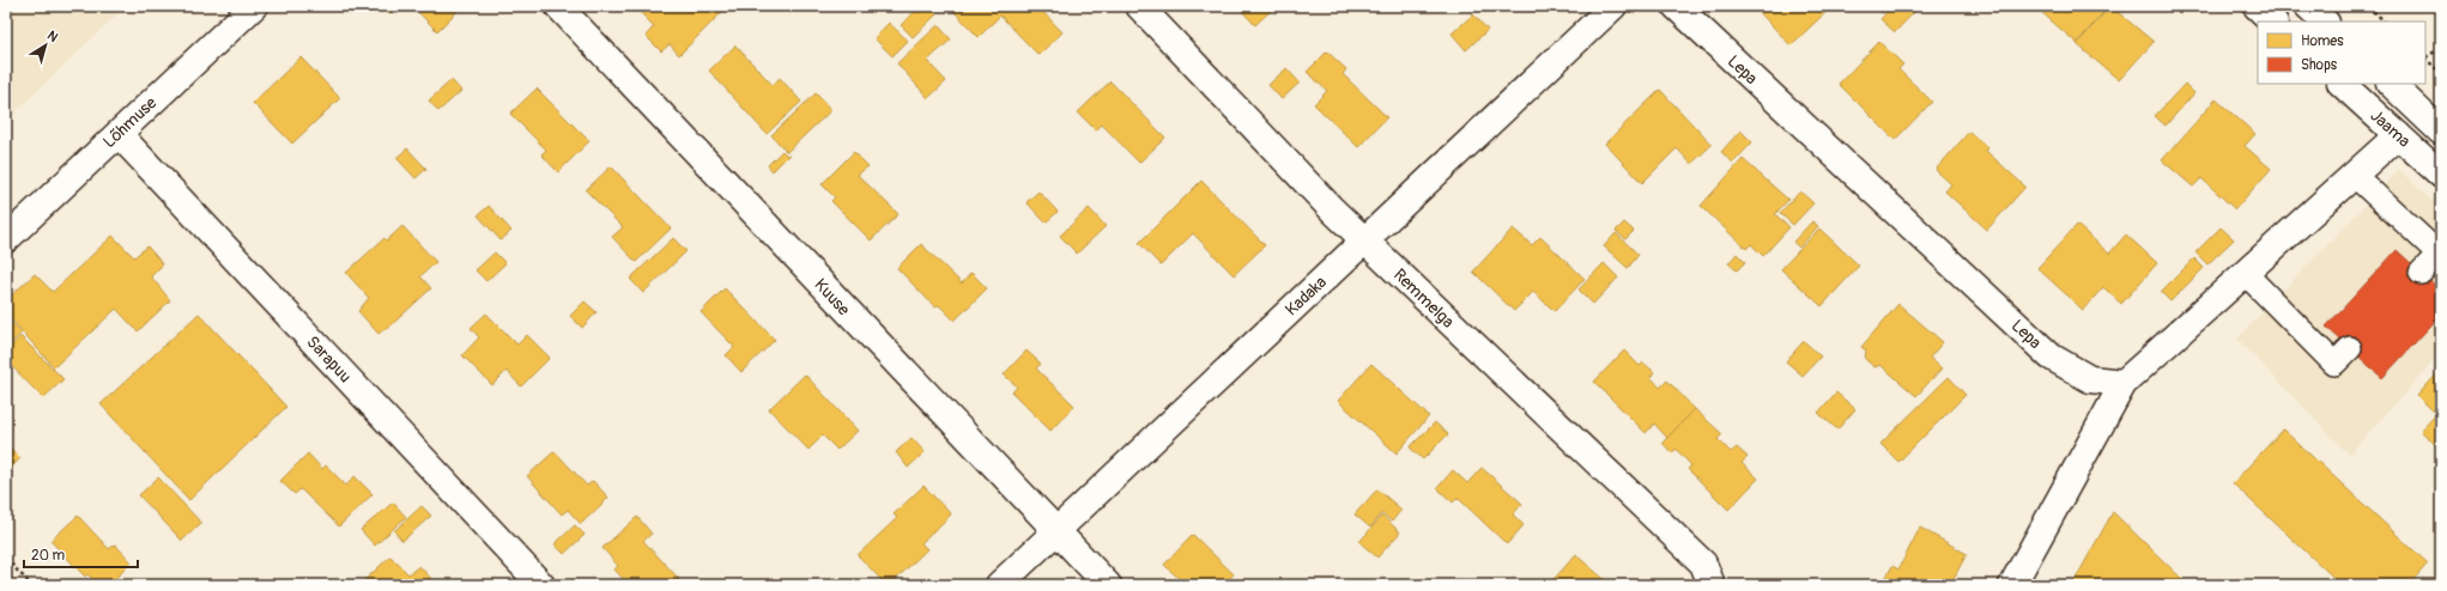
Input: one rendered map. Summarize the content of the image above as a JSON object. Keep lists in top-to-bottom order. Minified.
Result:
{"streets":{"street":["Lepa","Lõhmuse","Jaama","Kadaka","Kuuse","Remmelga","Sarapuu"]},"crossings":[["Lõhmuse","Sarapuu"],["Kadaka","Kuuse"],["Kadaka","Remmelga"]],"legend":["Homes","Shops"],"scale_bar":"20 m","north":"top right"}
